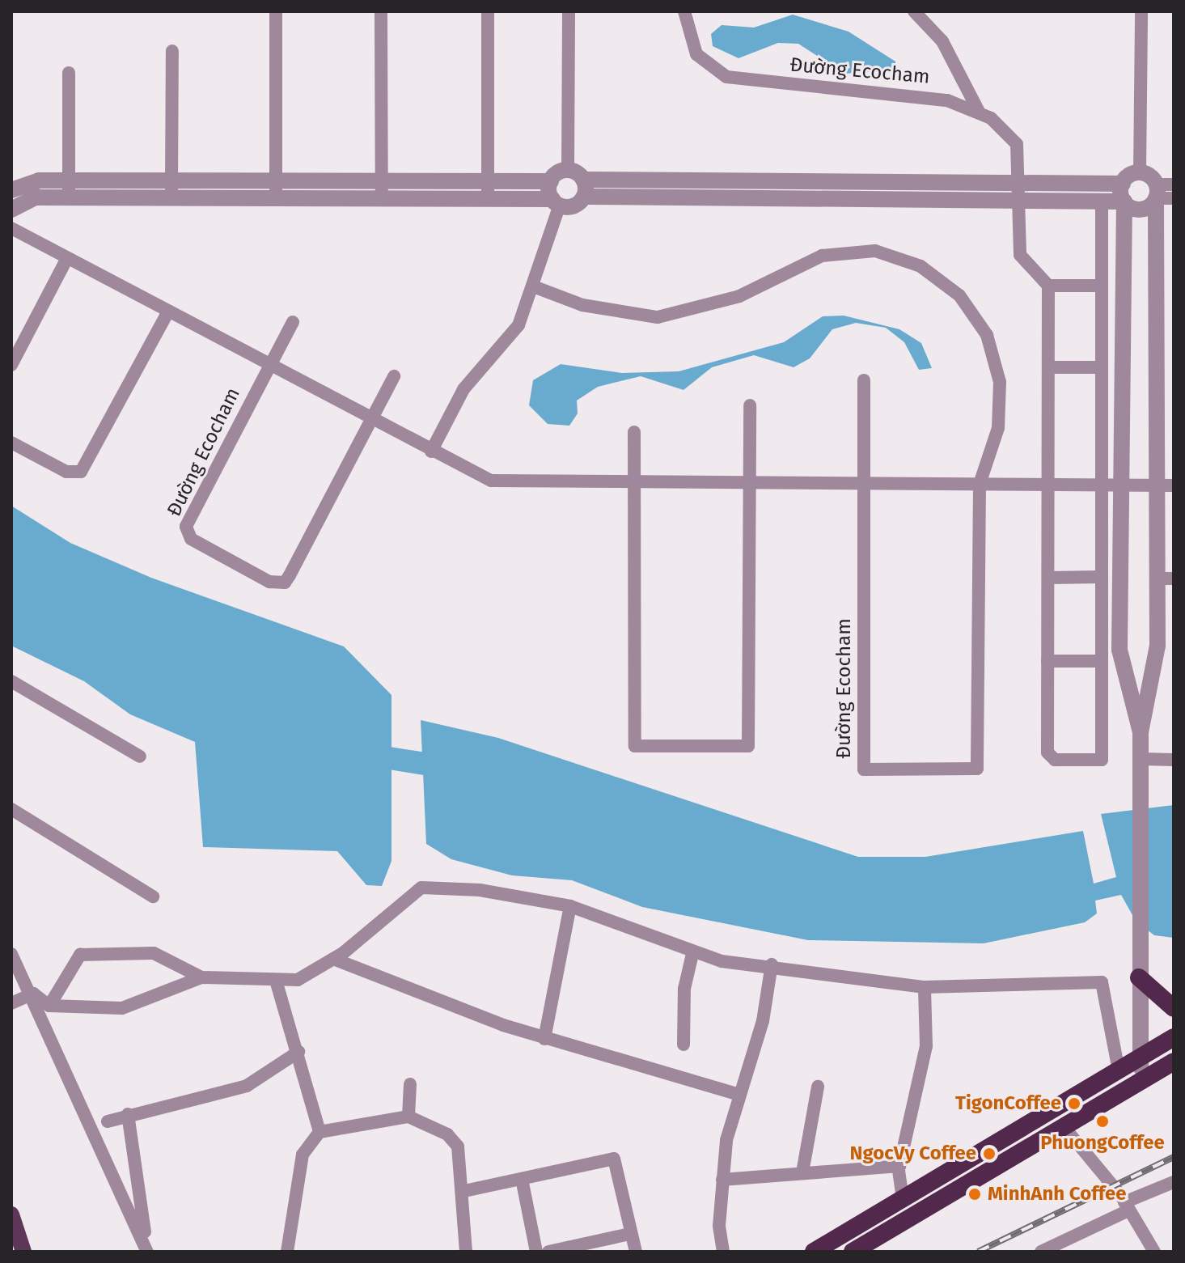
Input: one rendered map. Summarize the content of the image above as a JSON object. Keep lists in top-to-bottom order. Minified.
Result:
{"streets":{"street":["Đường Ecocham"]},"places":["TigonCoffee","PhuongCoffee","NgocVy Coffee","MinhAnh Coffee"]}
